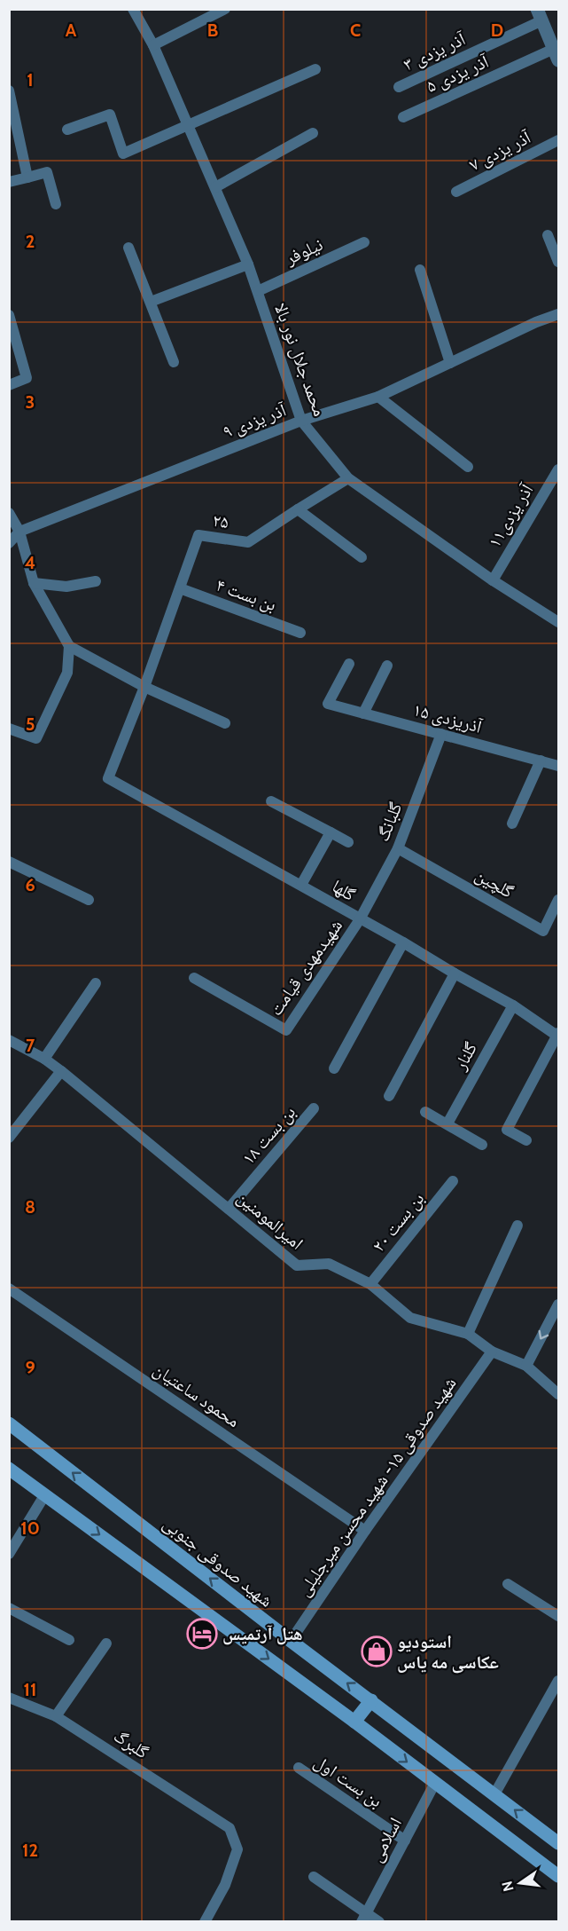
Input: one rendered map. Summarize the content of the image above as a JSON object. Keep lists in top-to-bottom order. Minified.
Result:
{"streets":{"main road":["شهید صدوقی جنوبی"],"street":["آذر یزدی ۳","آذر یزدی ۵","آذر یزدی ۷","نیلوفر","محمد جلال نور بالا","آذر یزدی ۹","آذر یزدی۱۱","۲۵","بن بست ۴","۱۵ آذریزدی","گلبانگ","گلچین","گلها","شهیدمهدی قیامت","گلنار","بن بست ۱۸","امیرالمومنین","بن بست ۲۰","محمود ساعتیان","شهید صدوقی ۱۵- شهید محسن میرجلیلی","گلبرگ","بن بست اول","اسلامی"]},"crossings":[["نیلوفر","محمد جلال نور بالا"],["محمد جلال نور بالا","آذر یزدی ۹"],["محمد جلال نور بالا","آذر یزدی۱۱"],["محمد جلال نور بالا","۲۵"],["۲۵","بن بست ۴"],["۲۵","گلها"],["۱۵ آذریزدی","گلبانگ"],["گلبانگ","گلچین"],["گلبانگ","گلها"],["گلبانگ","شهیدمهدی قیامت"],["گلها","شهیدمهدی قیامت"],["گلها","گلنار"],["بن بست ۱۸","امیرالمومنین"],["امیرالمومنین","بن بست ۲۰"],["امیرالمومنین","شهید صدوقی ۱۵- شهید محسن میرجلیلی"],["محمود ساعتیان","شهید صدوقی ۱۵- شهید محسن میرجلیلی"],["شهید صدوقی ۱۵- شهید محسن میرجلیلی","شهید صدوقی جنوبی"],["بن بست اول","اسلامی"]],"places":{"hotel":["هتل آرتمیس"],"shop":["استودیو عکاسی مه یاس"]},"north":"left","grid":{"columns":["A","B","C","D"],"rows":["1","2","3","4","5","6","7","8","9","10","11","12"]}}
